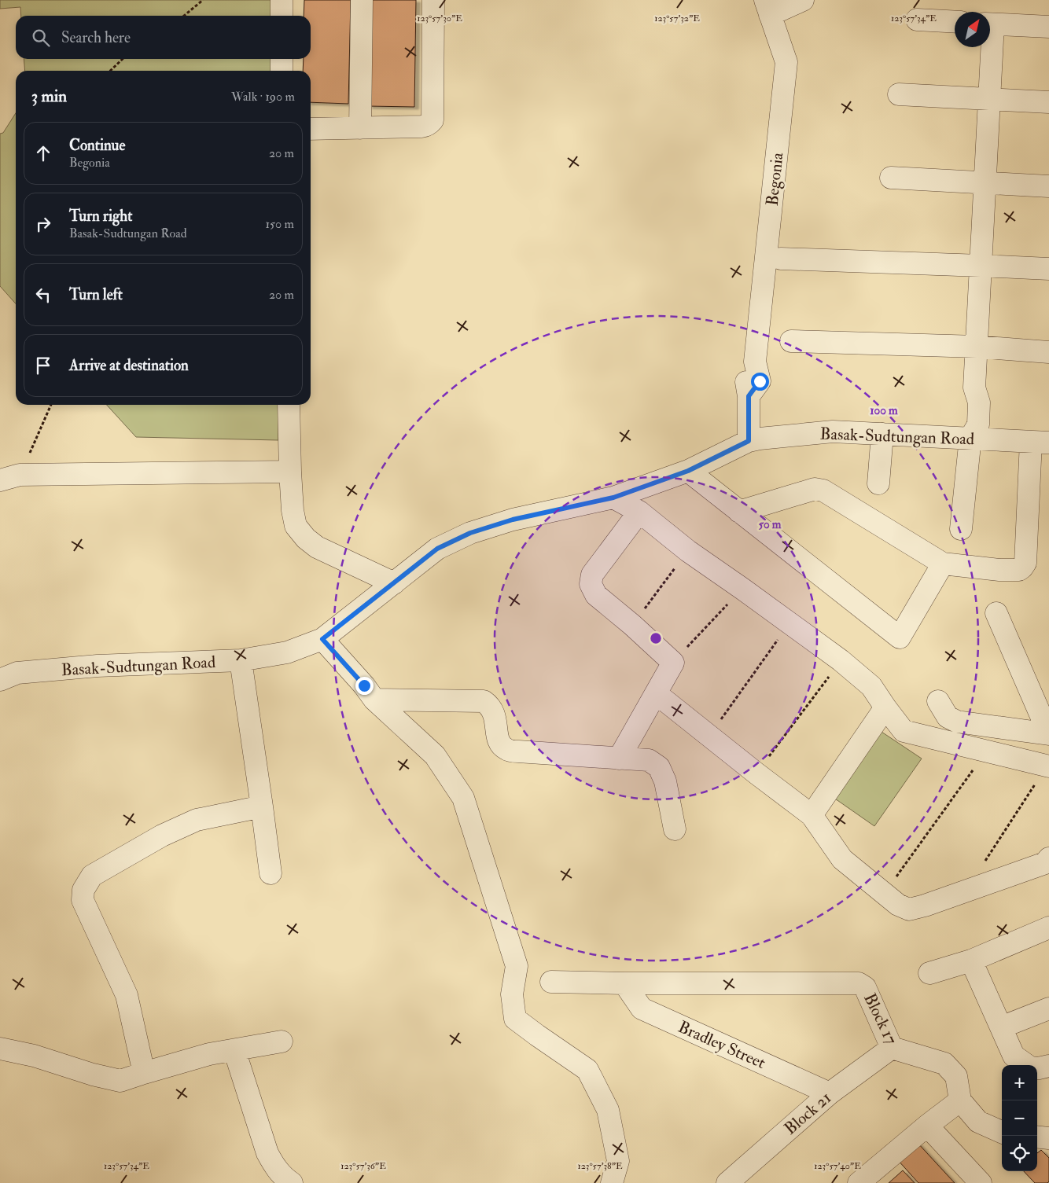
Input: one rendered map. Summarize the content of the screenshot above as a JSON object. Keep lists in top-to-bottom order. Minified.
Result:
{"streets":{"street":["Begonia","Basak-Sudtungan Road","Block 17","Bradley Street","Block 21"]},"crossings":[["Begonia","Basak-Sudtungan Road"],["Block 17","Bradley Street"],["Block 17","Block 21"],["Bradley Street","Block 21"]],"north":"top right","page":{"search":"Search here","heading":["3 min","Walk · 190 m"],"list":[["Continue","Begonia","20 m"],["Turn right","Basak-Sudtungan Road","150 m"],["Turn left","20 m"],"Arrive at destination"],"map_buttons":["+","−"]},"coordinates":["123°57'32\"E","123°57'30\"E","123°57'34\"E","123°57'36\"E","123°57'38\"E","123°57'40\"E"],"rings":["100 m","50 m"]}
